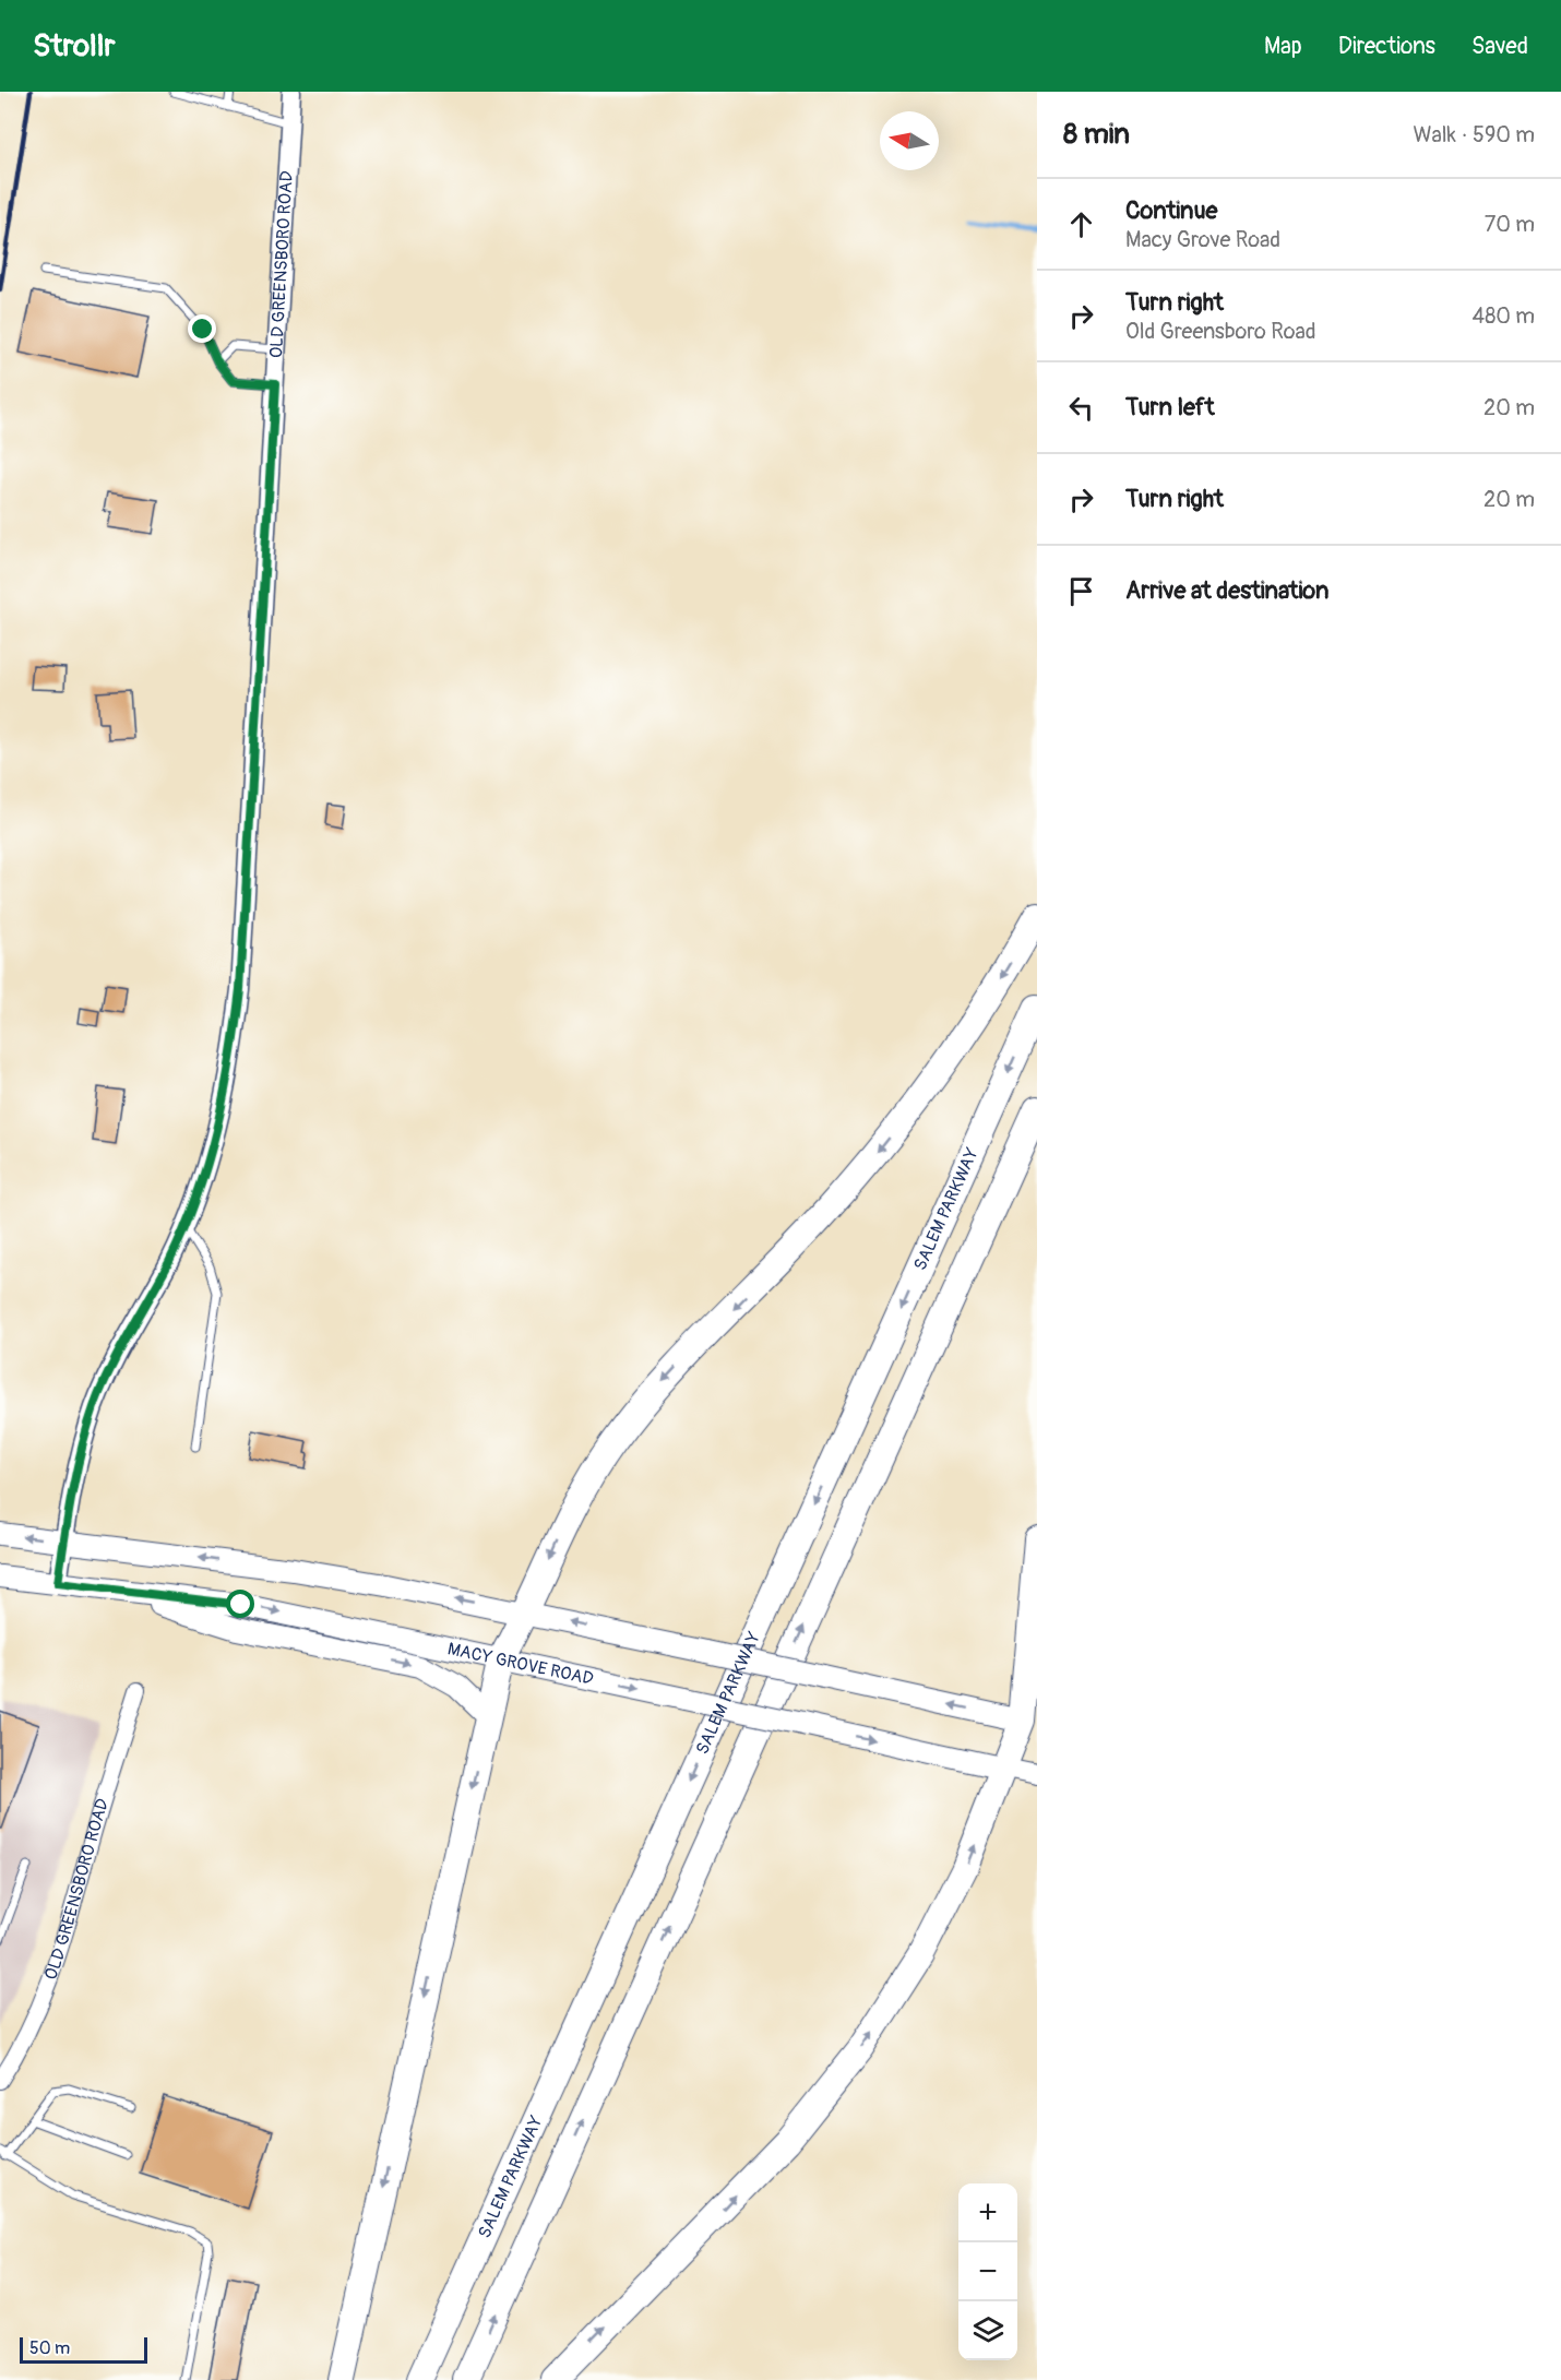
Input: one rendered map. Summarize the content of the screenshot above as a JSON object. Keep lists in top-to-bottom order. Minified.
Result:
{"streets":{"highway":["SALEM PARKWAY"],"main road":["MACY GROVE ROAD"],"street":["OLD GREENSBORO ROAD"]},"crossings":[["OLD GREENSBORO ROAD","MACY GROVE ROAD"]],"scale_bar":"50 m","north":"left","page":{"header":"Strollr","nav":["Map","Directions","Saved"],"heading":["8 min","Walk · 590 m"],"list":[["Continue","Macy Grove Road","70 m"],["Turn right","Old Greensboro Road","480 m"],["Turn left","20 m"],["Turn right","20 m"],"Arrive at destination"],"map_buttons":["+","−"],"scale":"50 m"}}
